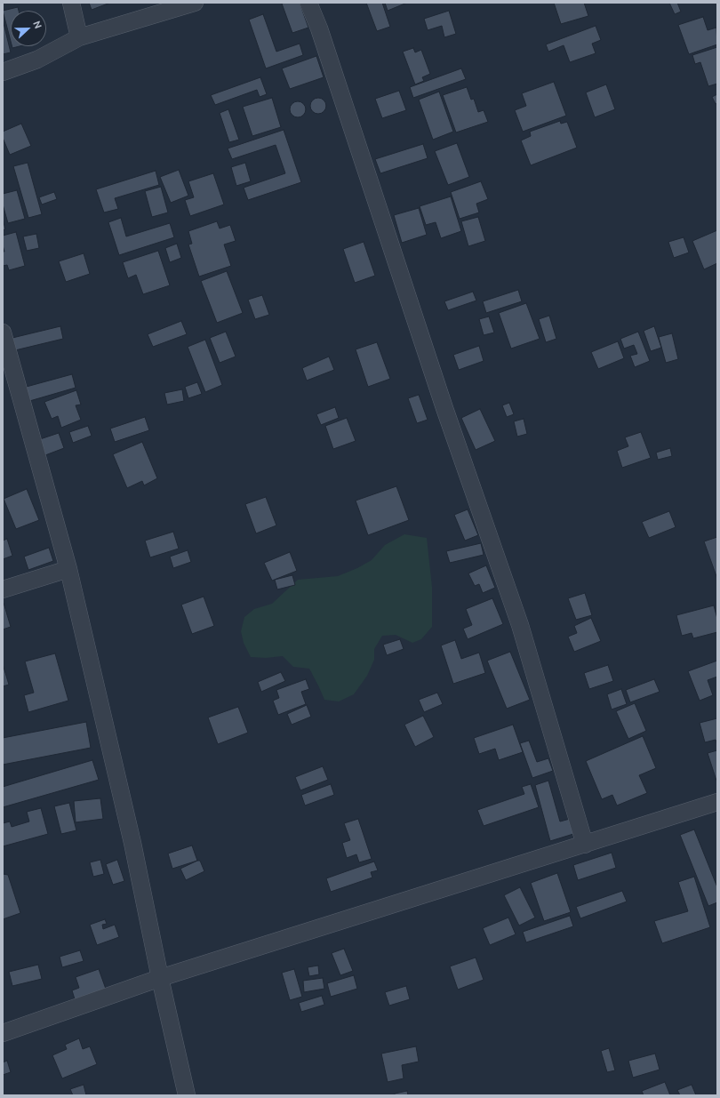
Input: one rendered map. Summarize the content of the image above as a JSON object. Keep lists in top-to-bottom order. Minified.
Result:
{"north":"right"}
